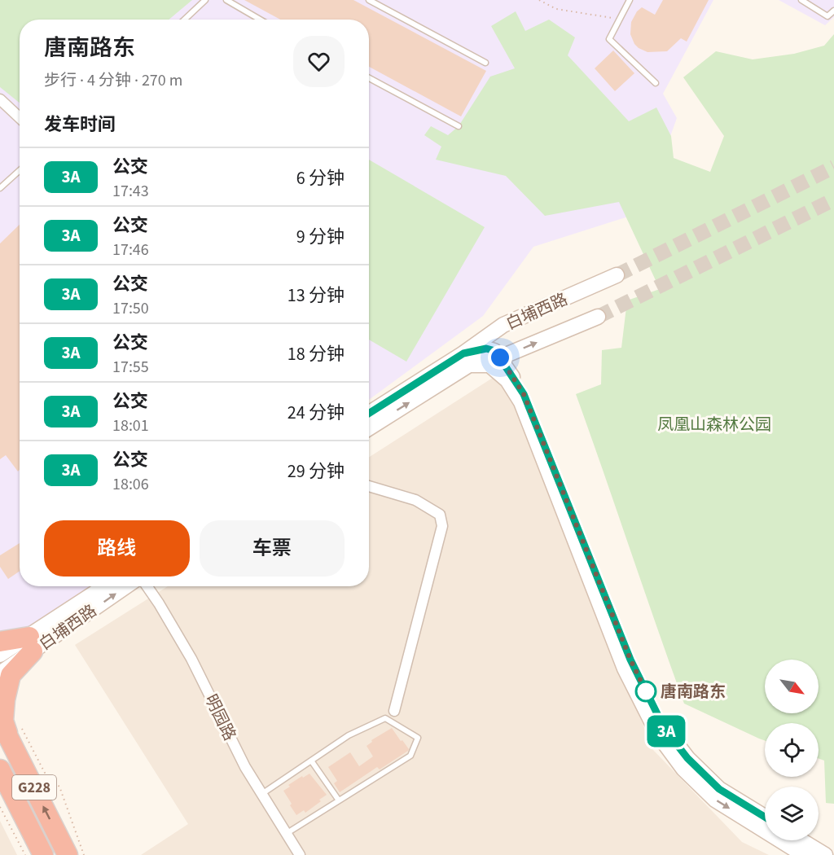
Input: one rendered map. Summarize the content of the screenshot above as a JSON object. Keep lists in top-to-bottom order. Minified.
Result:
{"streets":{"highway":["G228"],"street":["白埔西路","明园路"]},"parks":["凤凰山森林公园"],"places":["唐南路东"],"lines":["bus line 3A"],"north":"bottom right","page":{"on_map":"3A","heading":[["唐南路东","步行 · 4 分钟 · 270 m"],"发车时间"],"list":[{"mark":"3A","name":"公交","note":"17:43","value":"6 分钟"},{"mark":"3A","name":"公交","note":"17:46","value":"9 分钟"},{"mark":"3A","name":"公交","note":"17:50","value":"13 分钟"},{"mark":"3A","name":"公交","note":"17:55","value":"18 分钟"},{"mark":"3A","name":"公交","note":"18:01","value":"24 分钟"},{"mark":"3A","name":"公交","note":"18:06","value":"29 分钟"}],"buttons":["路线","车票"]}}
